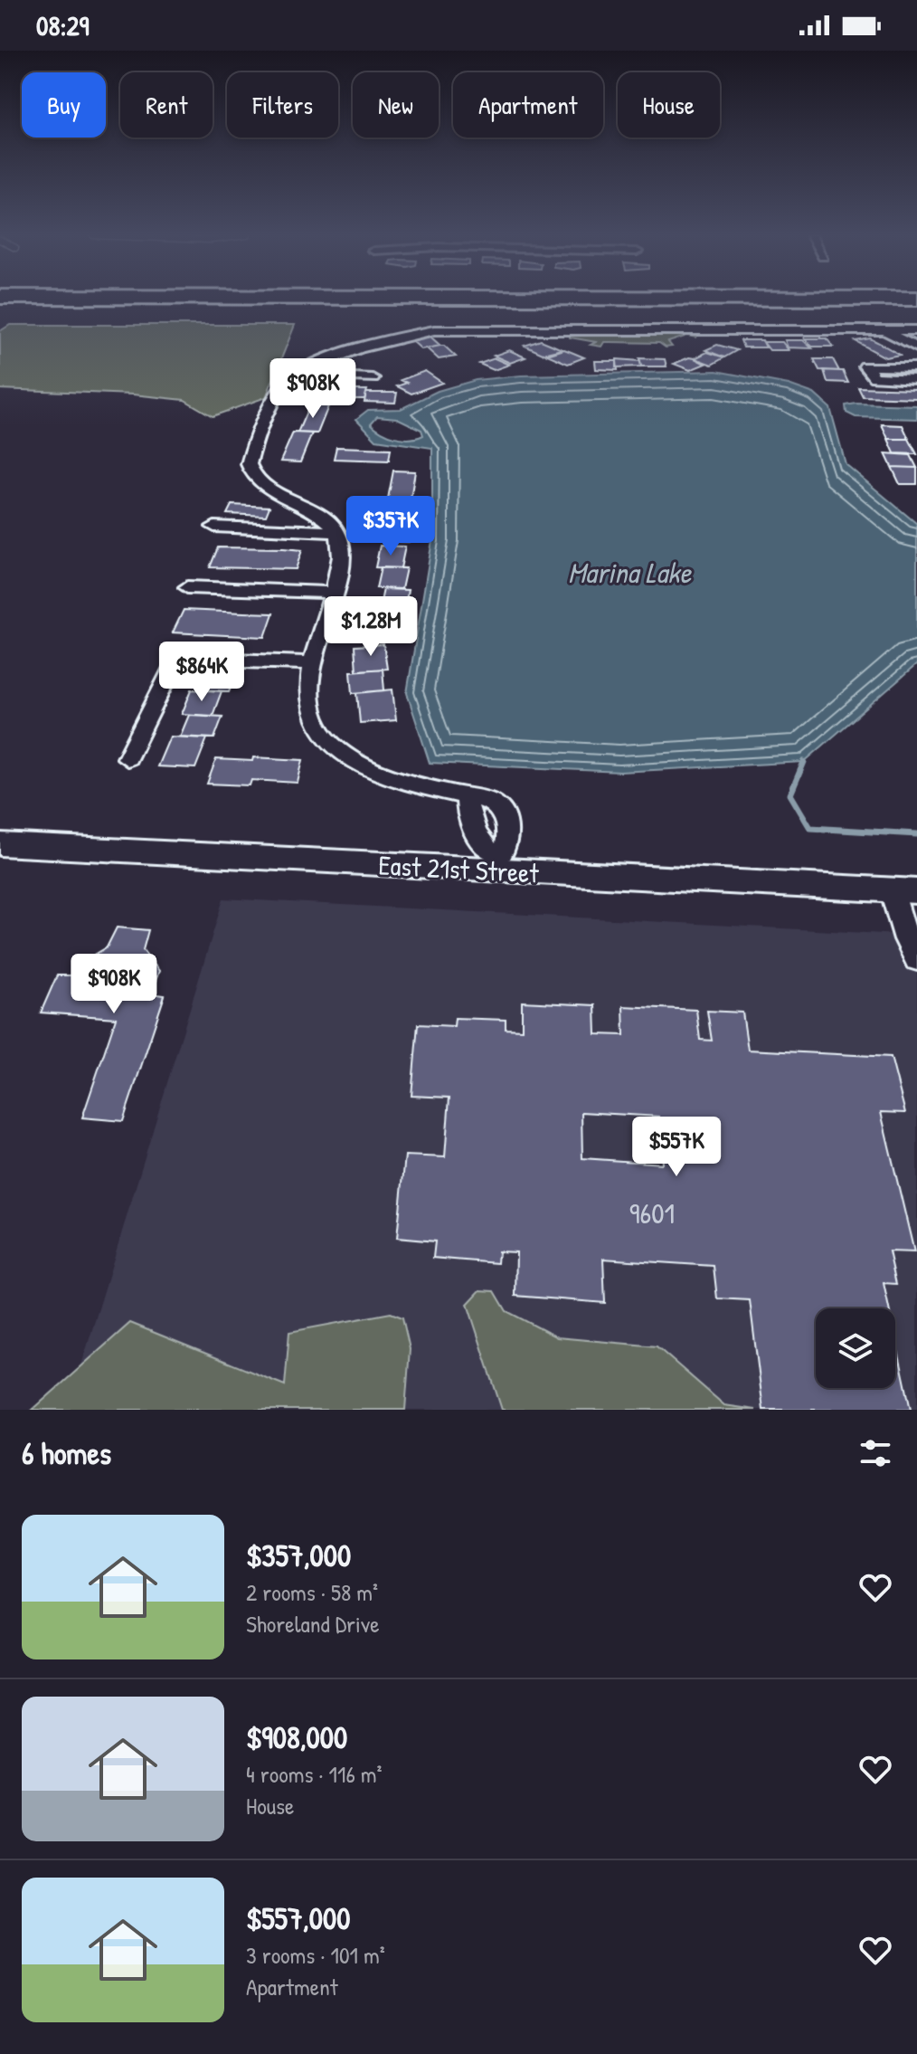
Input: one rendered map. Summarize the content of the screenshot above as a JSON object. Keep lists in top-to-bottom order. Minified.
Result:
{"streets":{"main road":["East 21st Street"]},"water":["Marina Lake"],"house_numbers":["9601"],"page":{"status":"08:29","chip":["Buy","Rent","Filters","New","Apartment","House"],"price":["$908K","$357K","$1.28M","$864K","$908K","$557K"],"heading":"6 homes","list":[{"name":"$357,000","note":"2 rooms · 58 m² · Shoreland Drive"},{"name":"$908,000","note":"4 rooms · 116 m² · House"},{"name":"$557,000","note":"3 rooms · 101 m² · Apartment"}]}}
